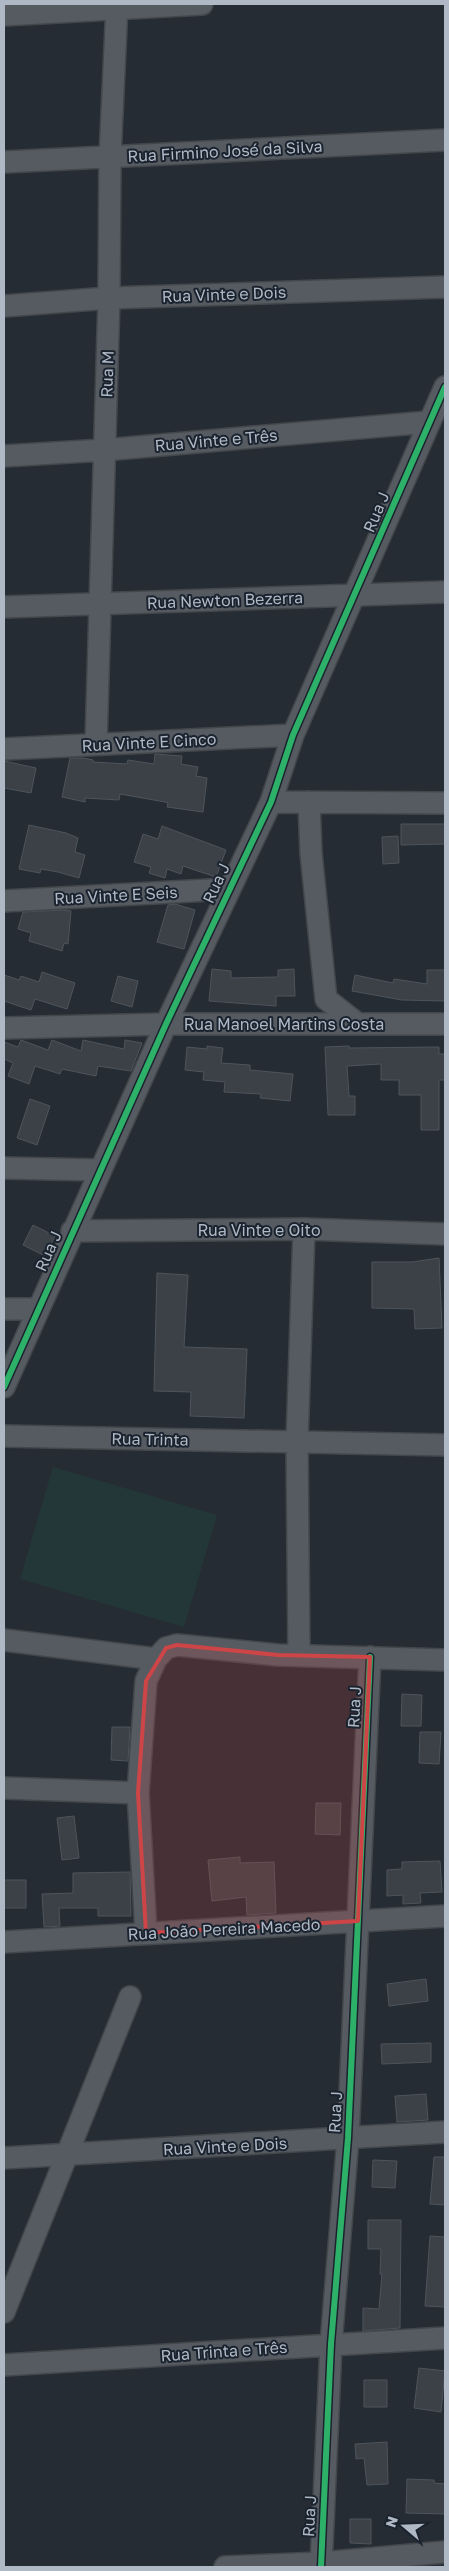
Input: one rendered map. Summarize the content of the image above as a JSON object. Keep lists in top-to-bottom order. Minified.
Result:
{"streets":{"street":["Rua Firmino José da Silva","Rua Vinte e Dois","Rua M","Rua Vinte e Três","Rua J","Rua Newton Bezerra","Rua Vinte E Cinco","Rua Vinte E Seis","Rua Manoel Martins Costa","Rua Vinte e Oito","Rua Trinta","Rua João Pereira Macedo","Rua Trinta e Três"]},"crossings":[["Rua Firmino José da Silva","Rua M"],["Rua Vinte e Dois","Rua M"],["Rua Vinte e Dois","Rua J"],["Rua M","Rua Vinte e Três"],["Rua M","Rua Newton Bezerra"],["Rua M","Rua Vinte E Cinco"],["Rua Vinte e Três","Rua J"],["Rua J","Rua Newton Bezerra"],["Rua J","Rua Vinte E Cinco"],["Rua J","Rua Vinte E Seis"],["Rua J","Rua Manoel Martins Costa"],["Rua J","Rua Vinte e Oito"],["Rua J","Rua João Pereira Macedo"],["Rua J","Rua Trinta e Três"]],"north":"left"}
